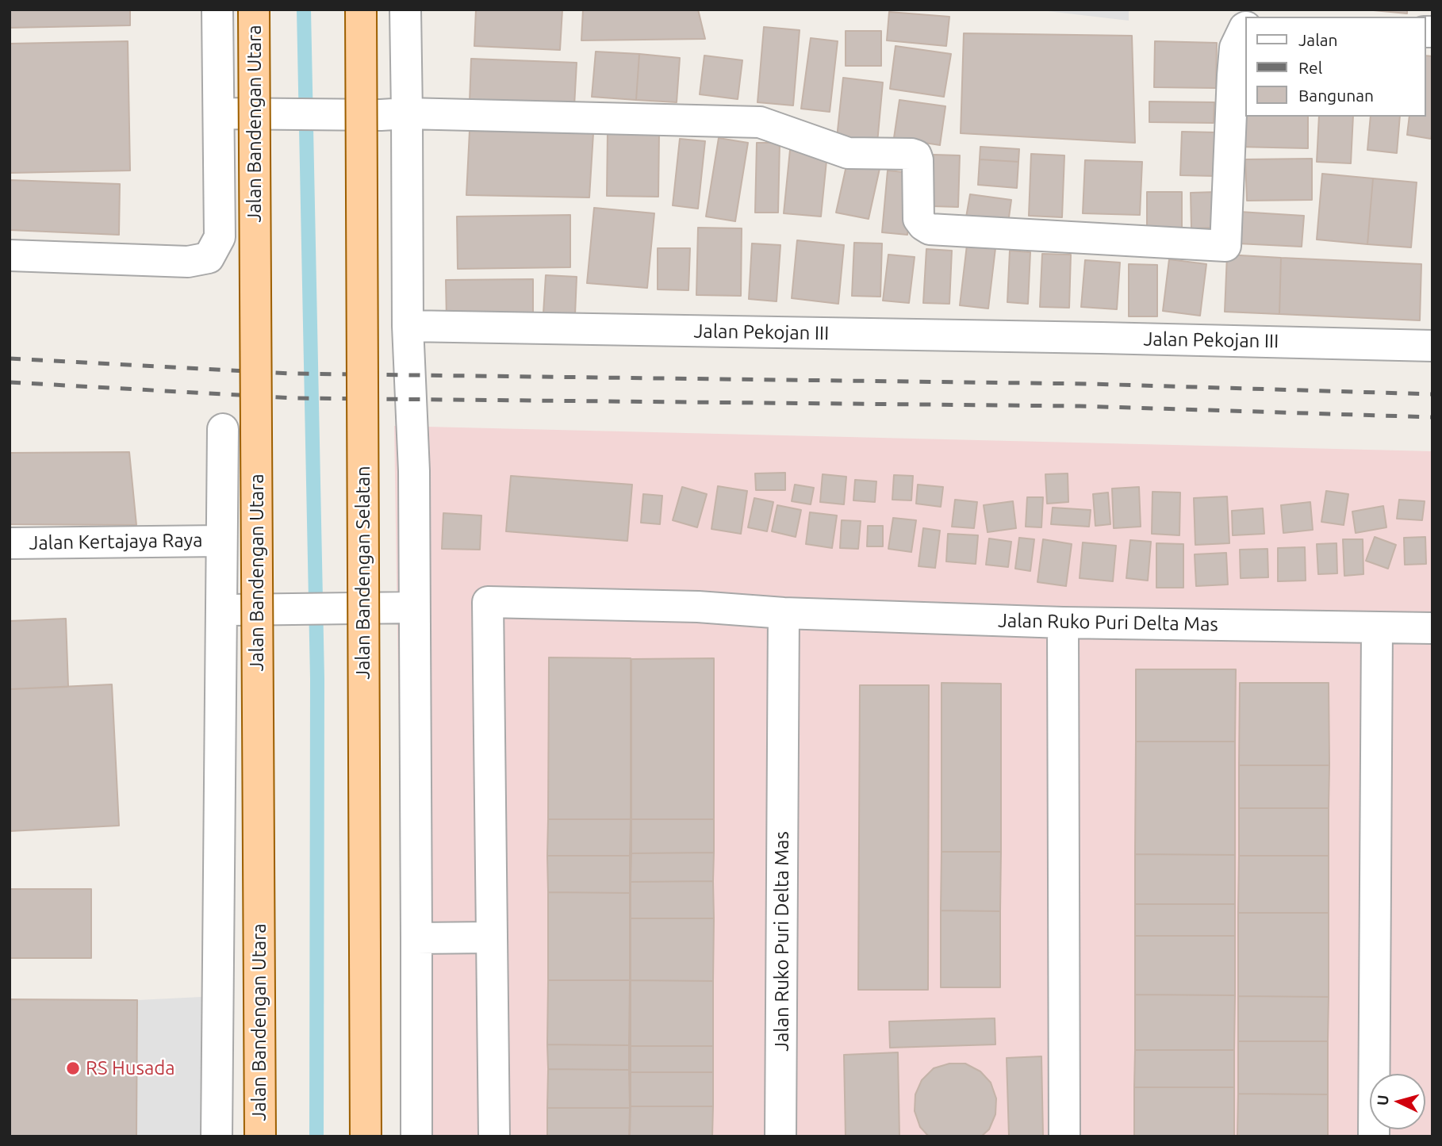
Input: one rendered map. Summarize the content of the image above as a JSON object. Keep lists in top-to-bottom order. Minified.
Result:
{"streets":{"main road":["Jalan Bandengan Utara","Jalan Bandengan Selatan"],"street":["Jalan Pekojan III","Jalan Kertajaya Raya","Jalan Ruko Puri Delta Mas"]},"crossings":[["Jalan Bandengan Utara","Jalan Kertajaya Raya"]],"places":["RS Husada"],"legend":["Jalan","Rel","Bangunan"],"north":"left"}
